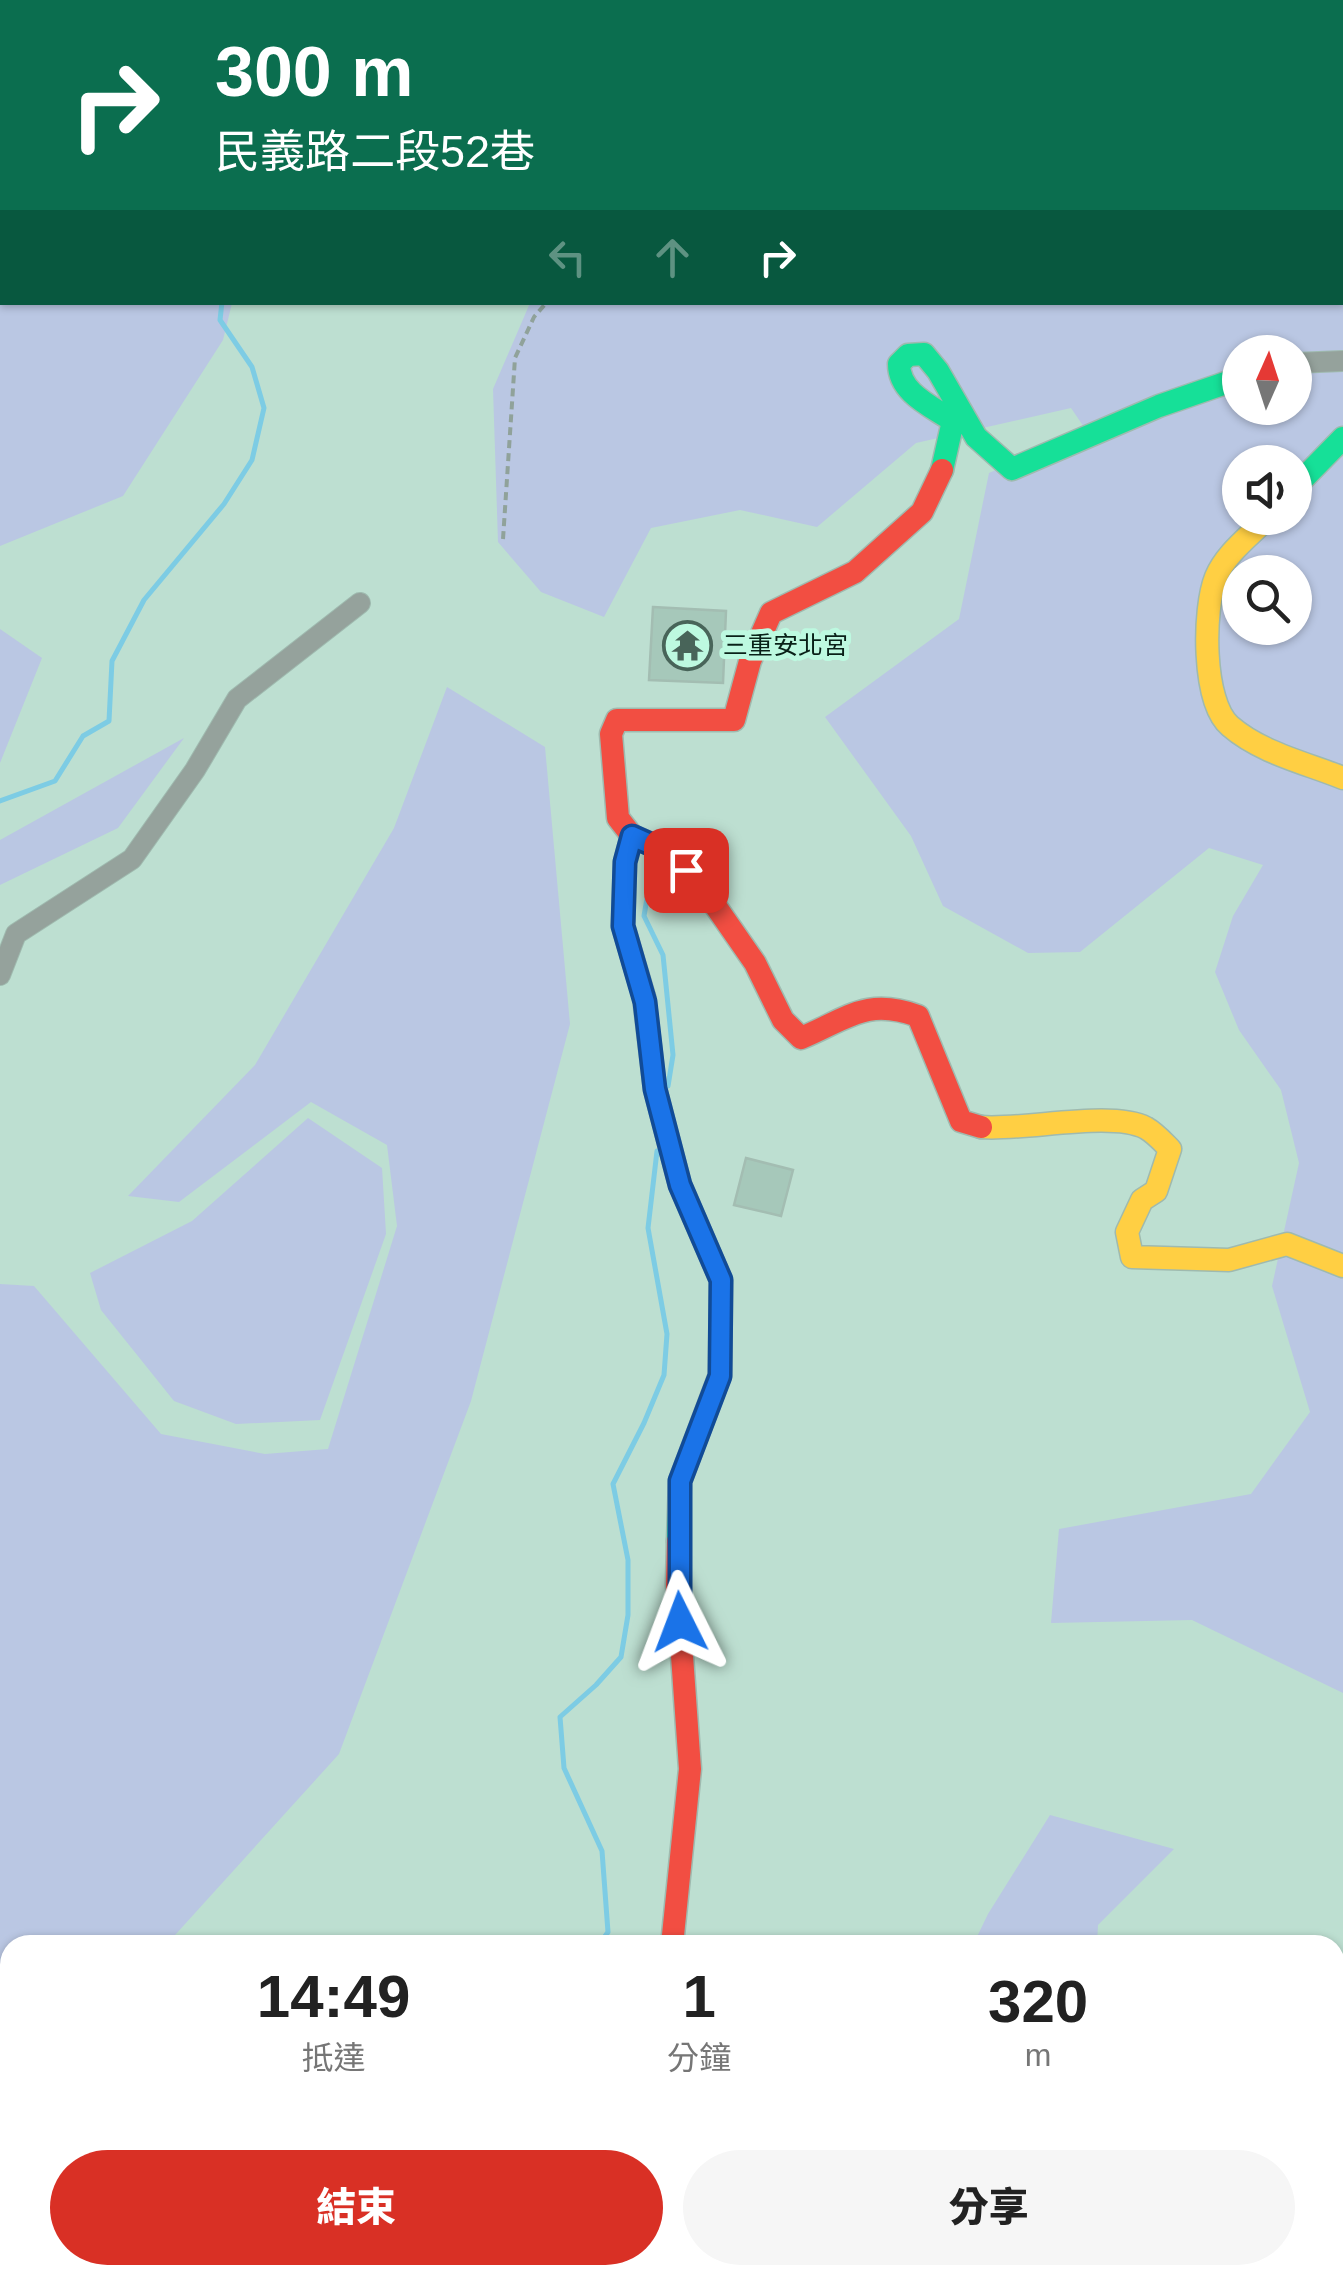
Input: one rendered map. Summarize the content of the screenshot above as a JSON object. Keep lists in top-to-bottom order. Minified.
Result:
{"places":{"temple":["三重安北宮"]},"north":"top","page":{"turn":["300 m","民義路二段52巷"],"eta":["14:49","抵達","1","分鐘","320","m"],"buttons":["結束","分享"]}}
